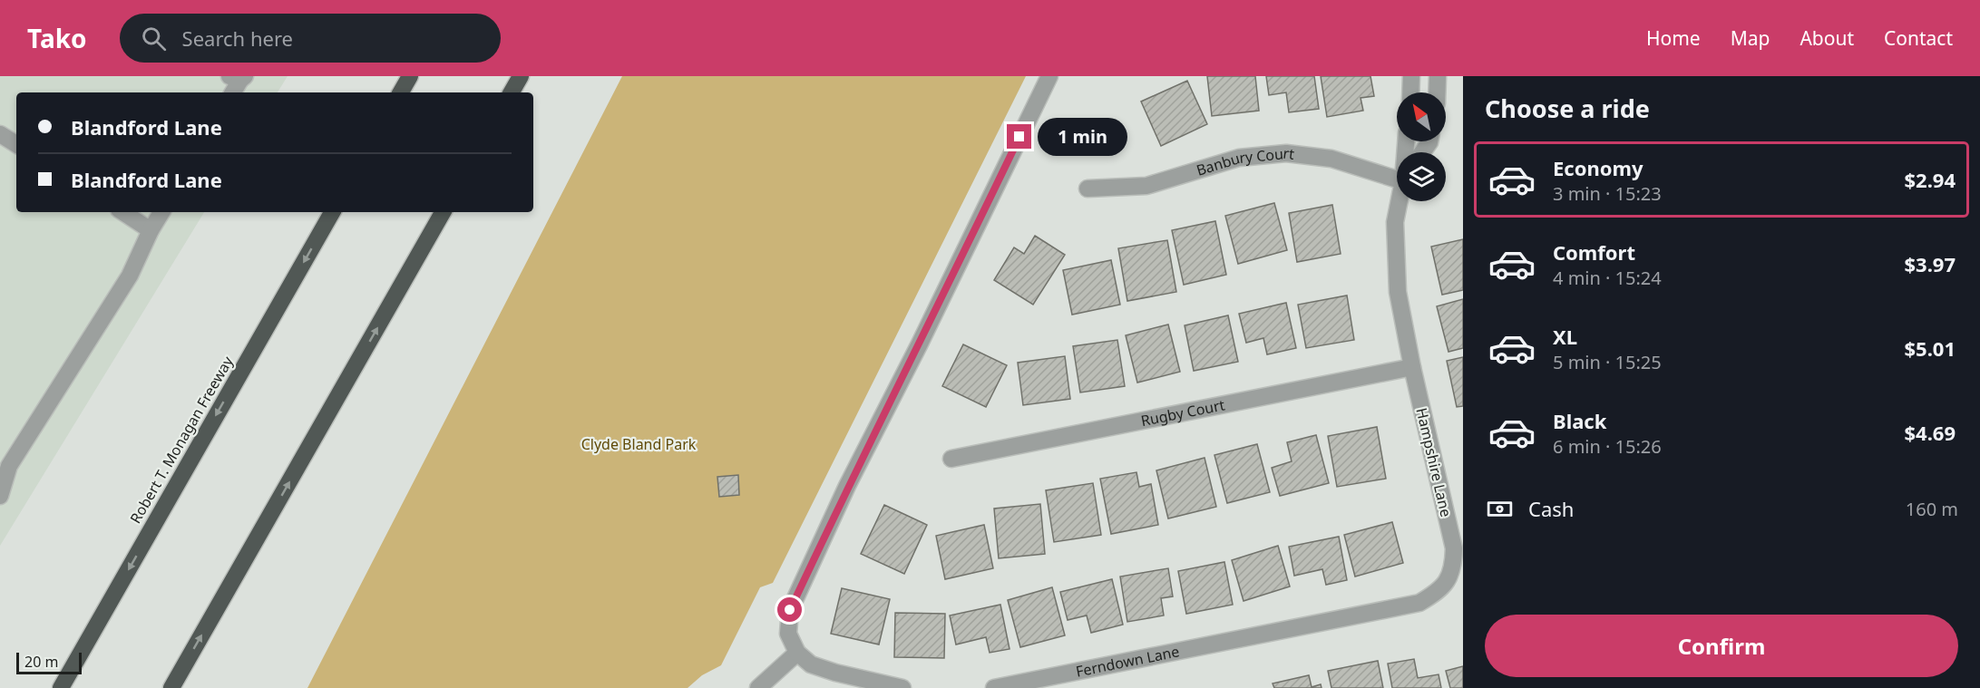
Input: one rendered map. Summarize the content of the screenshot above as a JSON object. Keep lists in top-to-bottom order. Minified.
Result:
{"streets":{"highway":["Robert T. Monagan Freeway"],"street":["Banbury Court","Rugby Court","Hampshire Lane","Ferndown Lane"]},"crossings":[["Rugby Court","Hampshire Lane"],["Hampshire Lane","Ferndown Lane"]],"parks":["Clyde Bland Park"],"scale_bar":"20 m","north":"top left","page":{"header":"Tako","search":"Search here","nav":["Home","Map","About","Contact"],"heading":"Choose a ride","banner":["Blandford Lane","Blandford Lane"],"bubble":"1 min","list":[{"name":"Economy","note":"3 min · 15:23","value":"$2.94"},{"name":"Comfort","note":"4 min · 15:24","value":"$3.97"},{"name":"XL","note":"5 min · 15:25","value":"$5.01"},{"name":"Black","note":"6 min · 15:26","value":"$4.69"}],"pay":["Cash","160 m"],"buttons":"Confirm","scale":"20 m"}}
